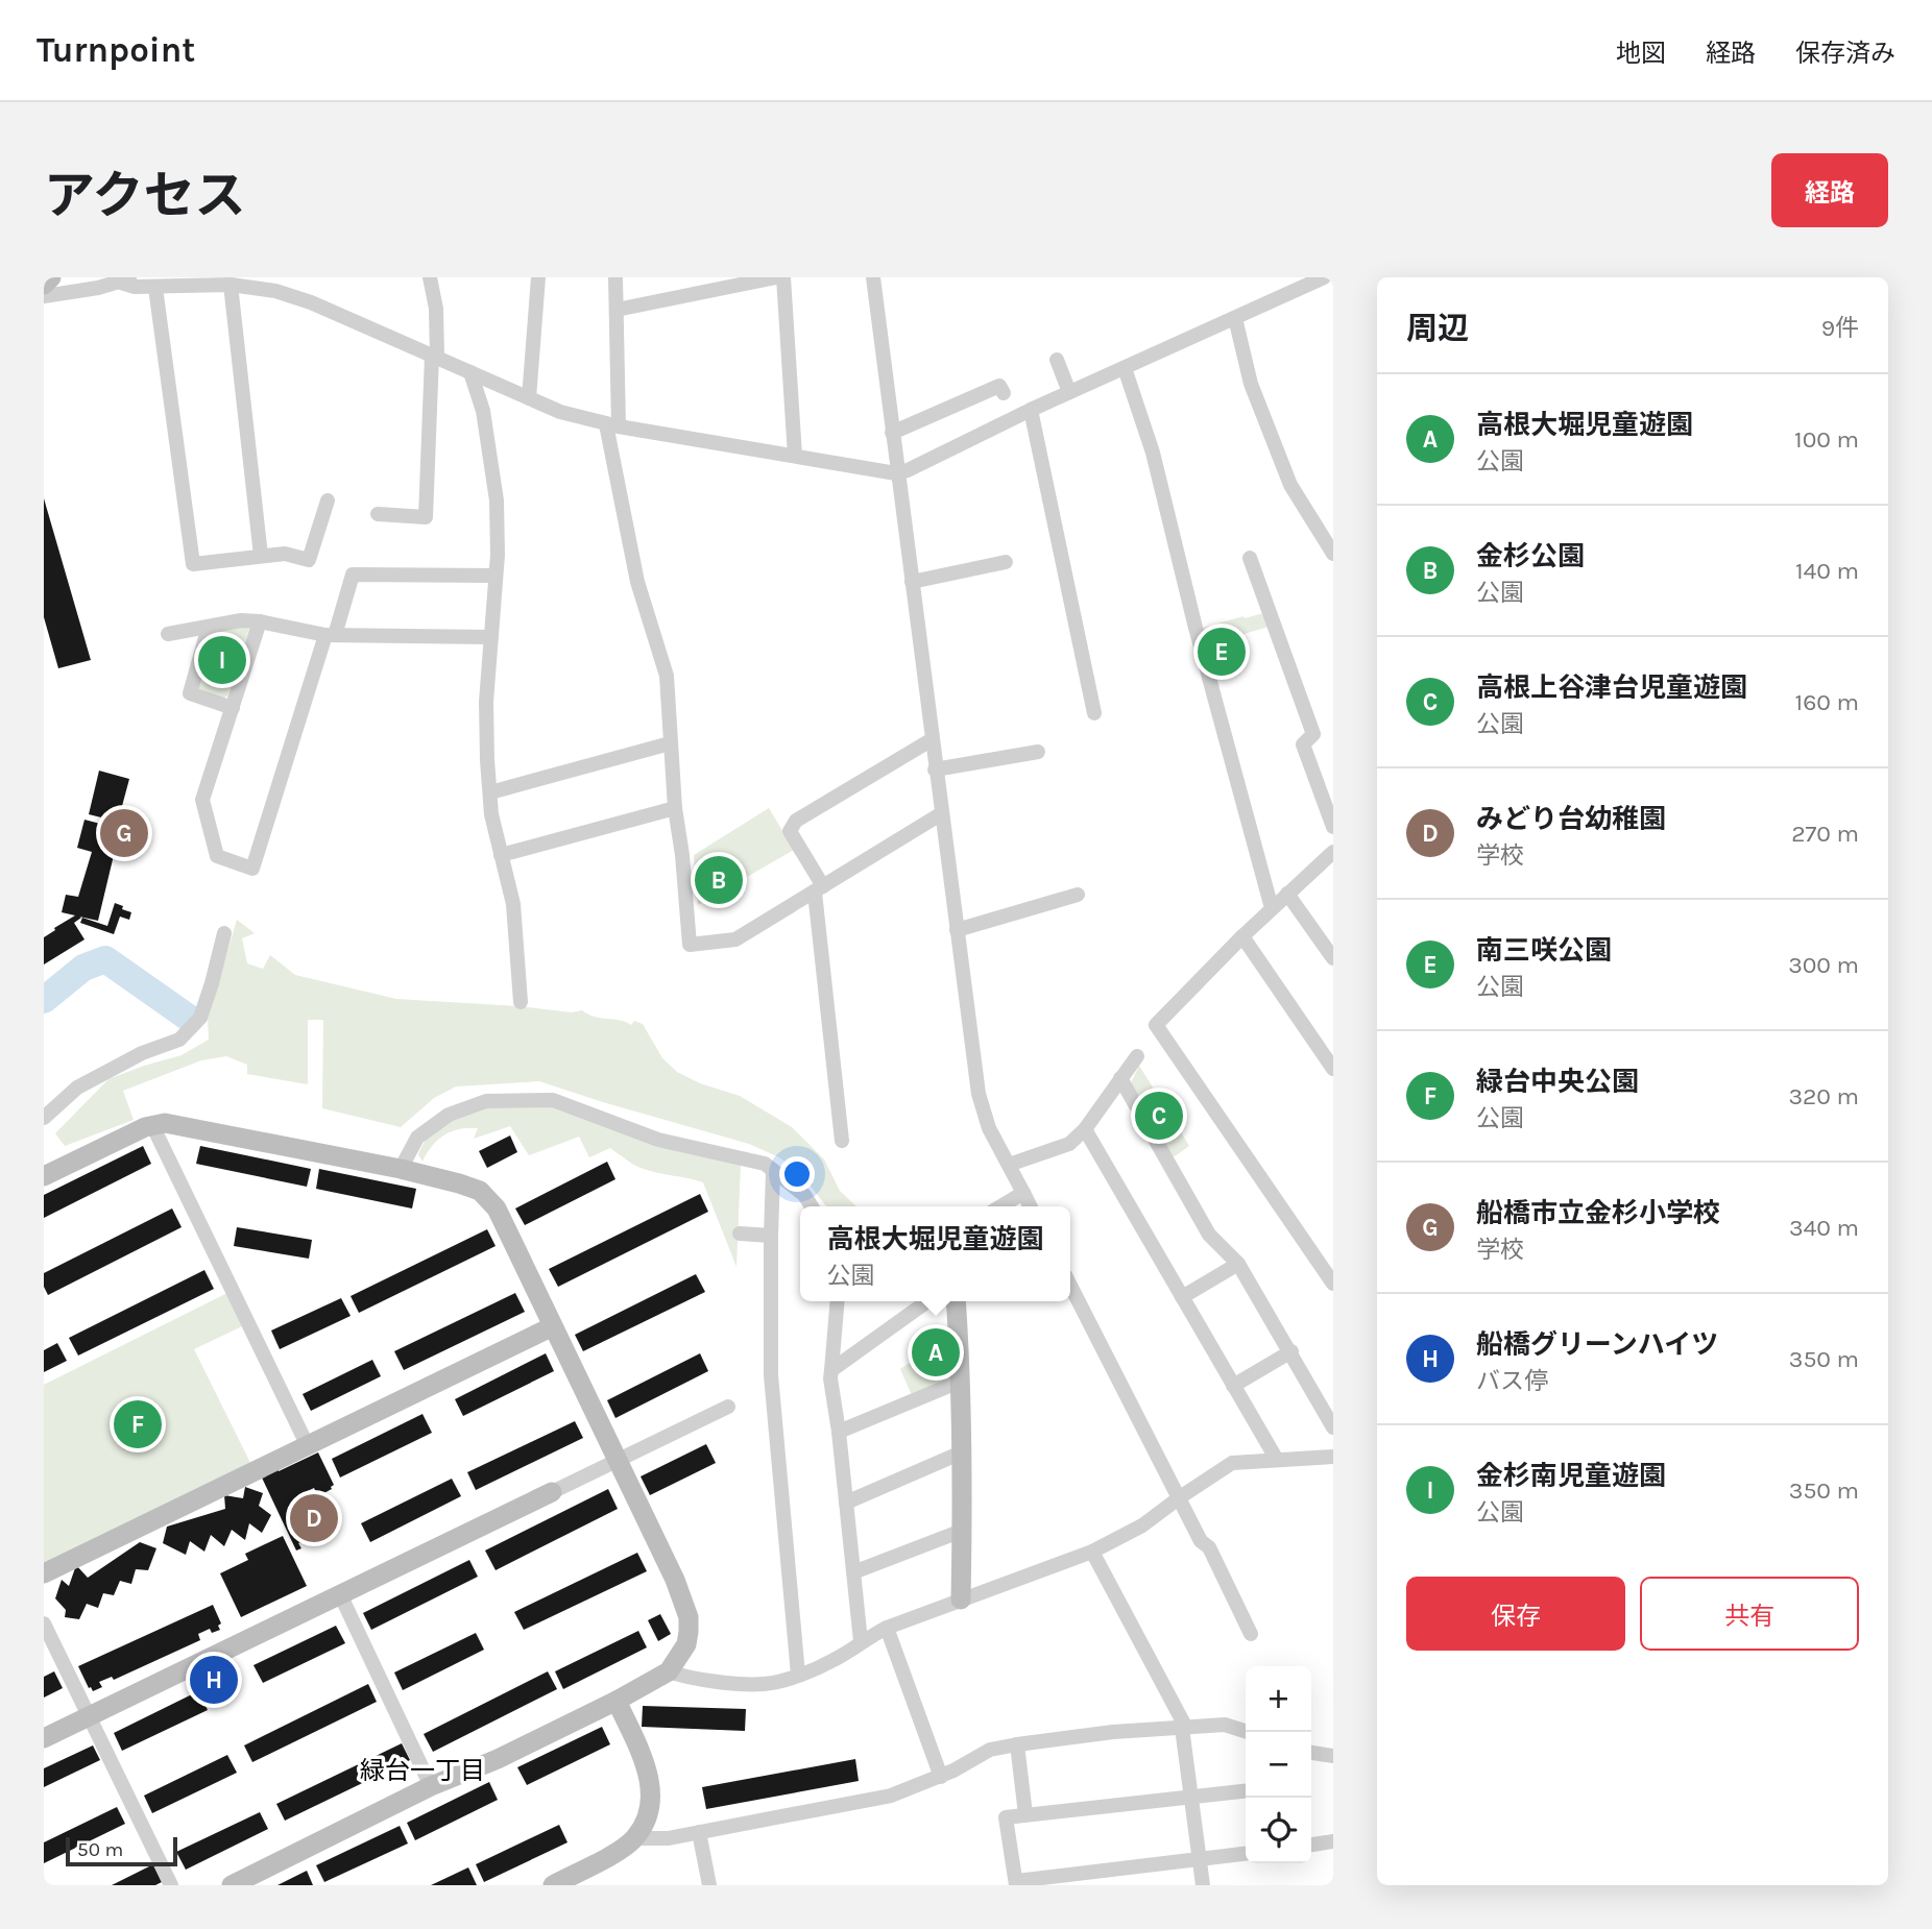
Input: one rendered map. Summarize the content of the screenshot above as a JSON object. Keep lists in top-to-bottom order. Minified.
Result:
{"districts":["緑台一丁目"],"scale_bar":"50 m","page":{"header":"Turnpoint","nav":["地図","経路","保存済み"],"title":"アクセス","buttons":["経路",["保存","共有"]],"heading":["周辺","9件"],"list":[{"mark":"A","name":"高根大堀児童遊園","note":"公園","value":"100 m"},{"mark":"B","name":"金杉公園","note":"公園","value":"140 m"},{"mark":"C","name":"高根上谷津台児童遊園","note":"公園","value":"160 m"},{"mark":"D","name":"みどり台幼稚園","note":"学校","value":"270 m"},{"mark":"E","name":"南三咲公園","note":"公園","value":"300 m"},{"mark":"F","name":"緑台中央公園","note":"公園","value":"320 m"},{"mark":"G","name":"船橋市立金杉小学校","note":"学校","value":"340 m"},{"mark":"H","name":"船橋グリーンハイツ","note":"バス停","value":"350 m"},{"mark":"I","name":"金杉南児童遊園","note":"公園","value":"350 m"}],"pins":["E","I","G","B","C","A","F","D","H"],"popup":["高根大堀児童遊園","公園"],"map_buttons":["+","−"],"scale":"50 m"}}
